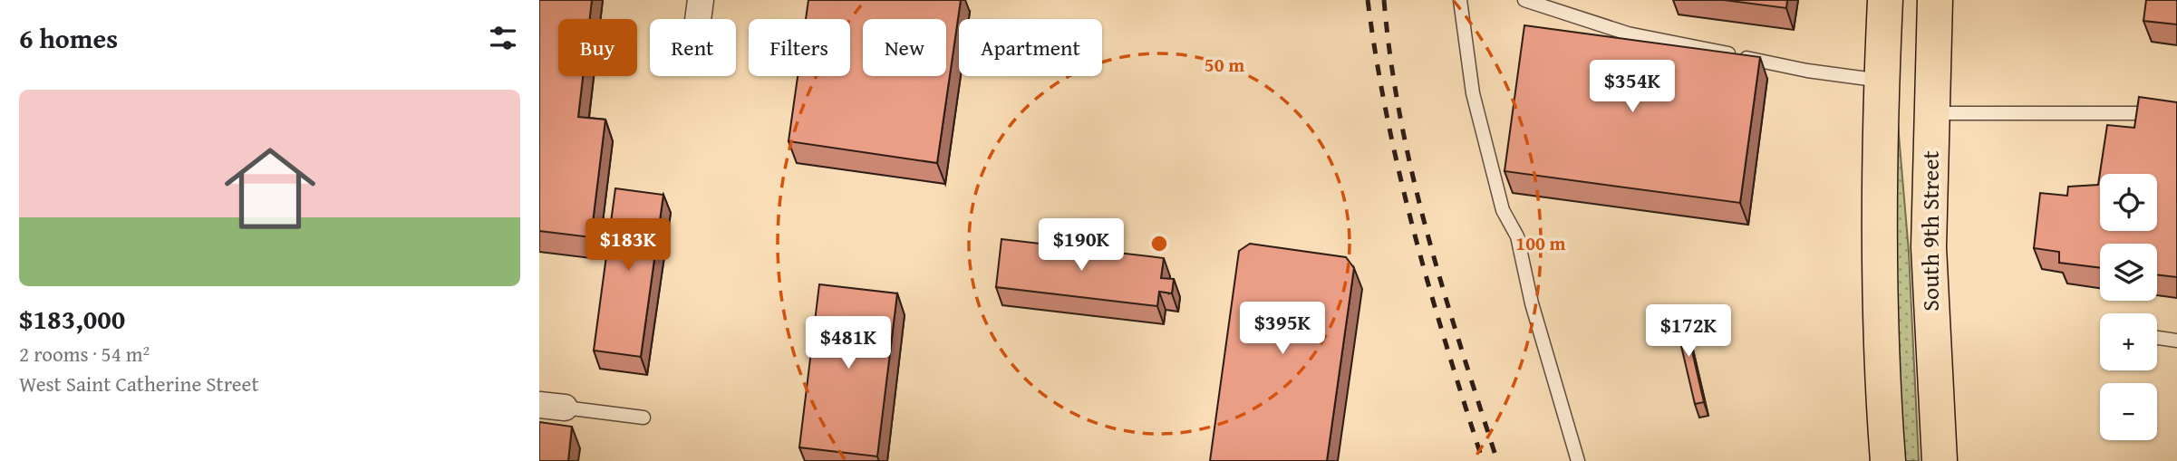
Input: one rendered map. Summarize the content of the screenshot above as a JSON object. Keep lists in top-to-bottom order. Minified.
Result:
{"streets":{"main road":["South 9th Street"]},"page":{"heading":"6 homes","chip":["Buy","Rent","Filters","New","Apartment"],"price":["$354K","$183K","$190K","$395K","$172K","$481K"],"list":[{"name":"$183,000","note":"2 rooms · 54 m² · West Saint Catherine Street"}],"map_buttons":["+","−"]},"rings":["50 m","100 m"]}
